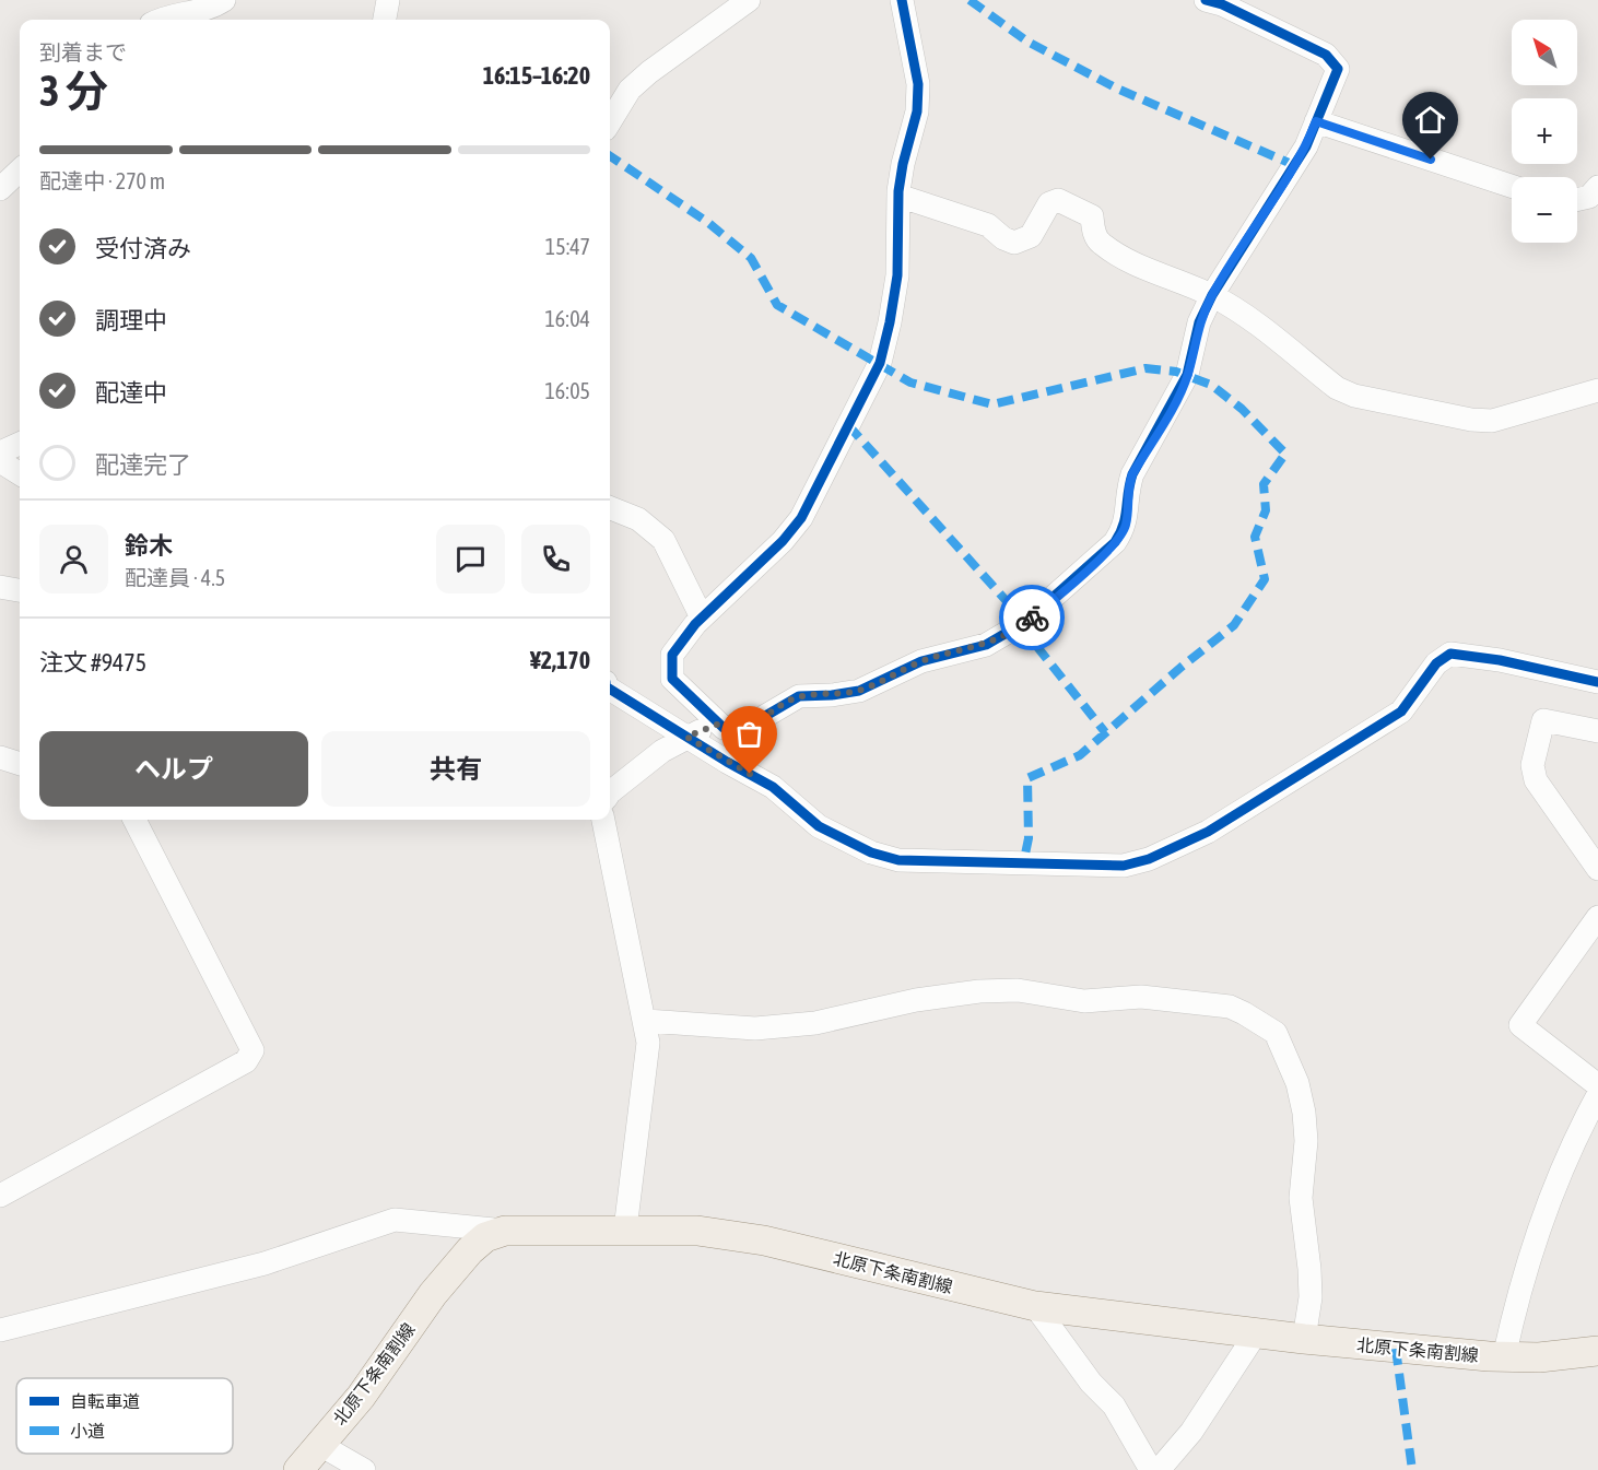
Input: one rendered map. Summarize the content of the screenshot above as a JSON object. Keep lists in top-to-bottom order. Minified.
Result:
{"streets":{"main road":["北原下条南割線"]},"legend":["自転車道","小道"],"north":"top left","page":{"map_buttons":["+","−"],"heading":["3 分","到着まで","16:15–16:20"],"panel":["鈴木","配達員 · 4.5","注文 #9475","¥2,170"],"bar":"配達中 · 270 m","list":[["受付済み","15:47"],["調理中","16:04"],["配達中","16:05"],"配達完了"],"buttons":["ヘルプ","共有"]}}
